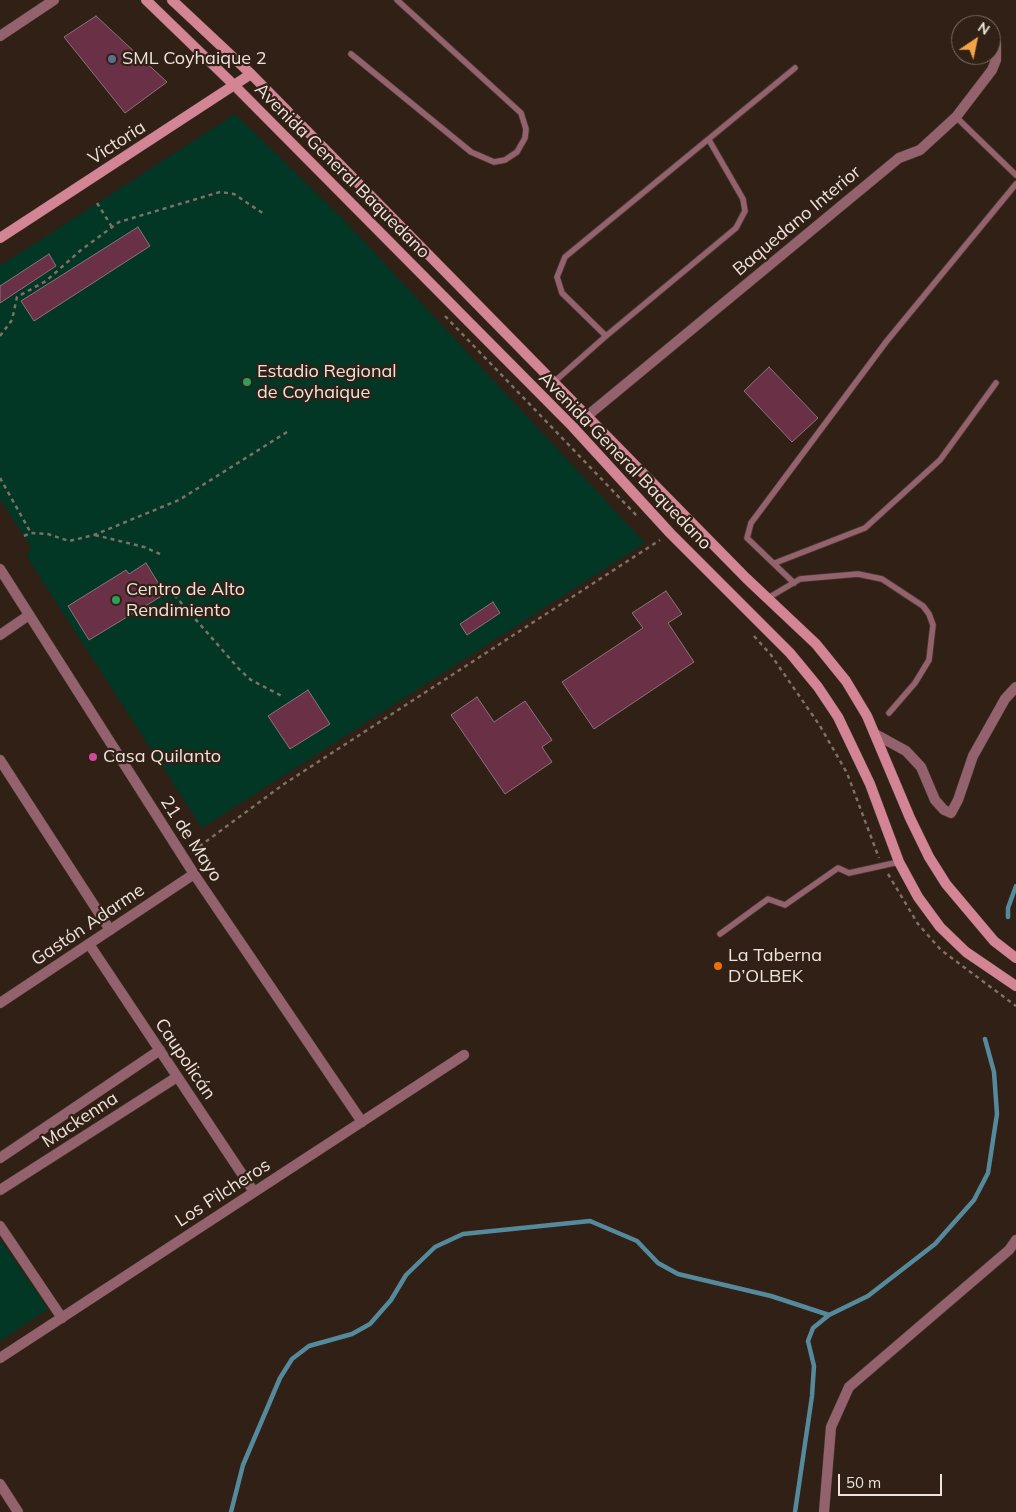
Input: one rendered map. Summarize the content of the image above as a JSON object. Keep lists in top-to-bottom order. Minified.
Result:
{"streets":{"main road":["Victoria","Avenida General Baquedano"],"street":["Baquedano Interior","21 de Mayo","Gastón Adarme","Caupolicán","Mackenna","Los Pilcheros"]},"crossings":[["Victoria","Avenida General Baquedano"],["Avenida General Baquedano","Baquedano Interior"],["21 de Mayo","Gastón Adarme"],["21 de Mayo","Los Pilcheros"],["Gastón Adarme","Caupolicán"],["Caupolicán","Mackenna"],["Caupolicán","Los Pilcheros"]],"places":["SML Coyhaique 2","Estadio Regional de Coyhaique","Centro de Alto Rendimiento","Casa Quilanto","La Taberna D’OLBEK"],"scale_bar":"50 m","north":"top right"}
